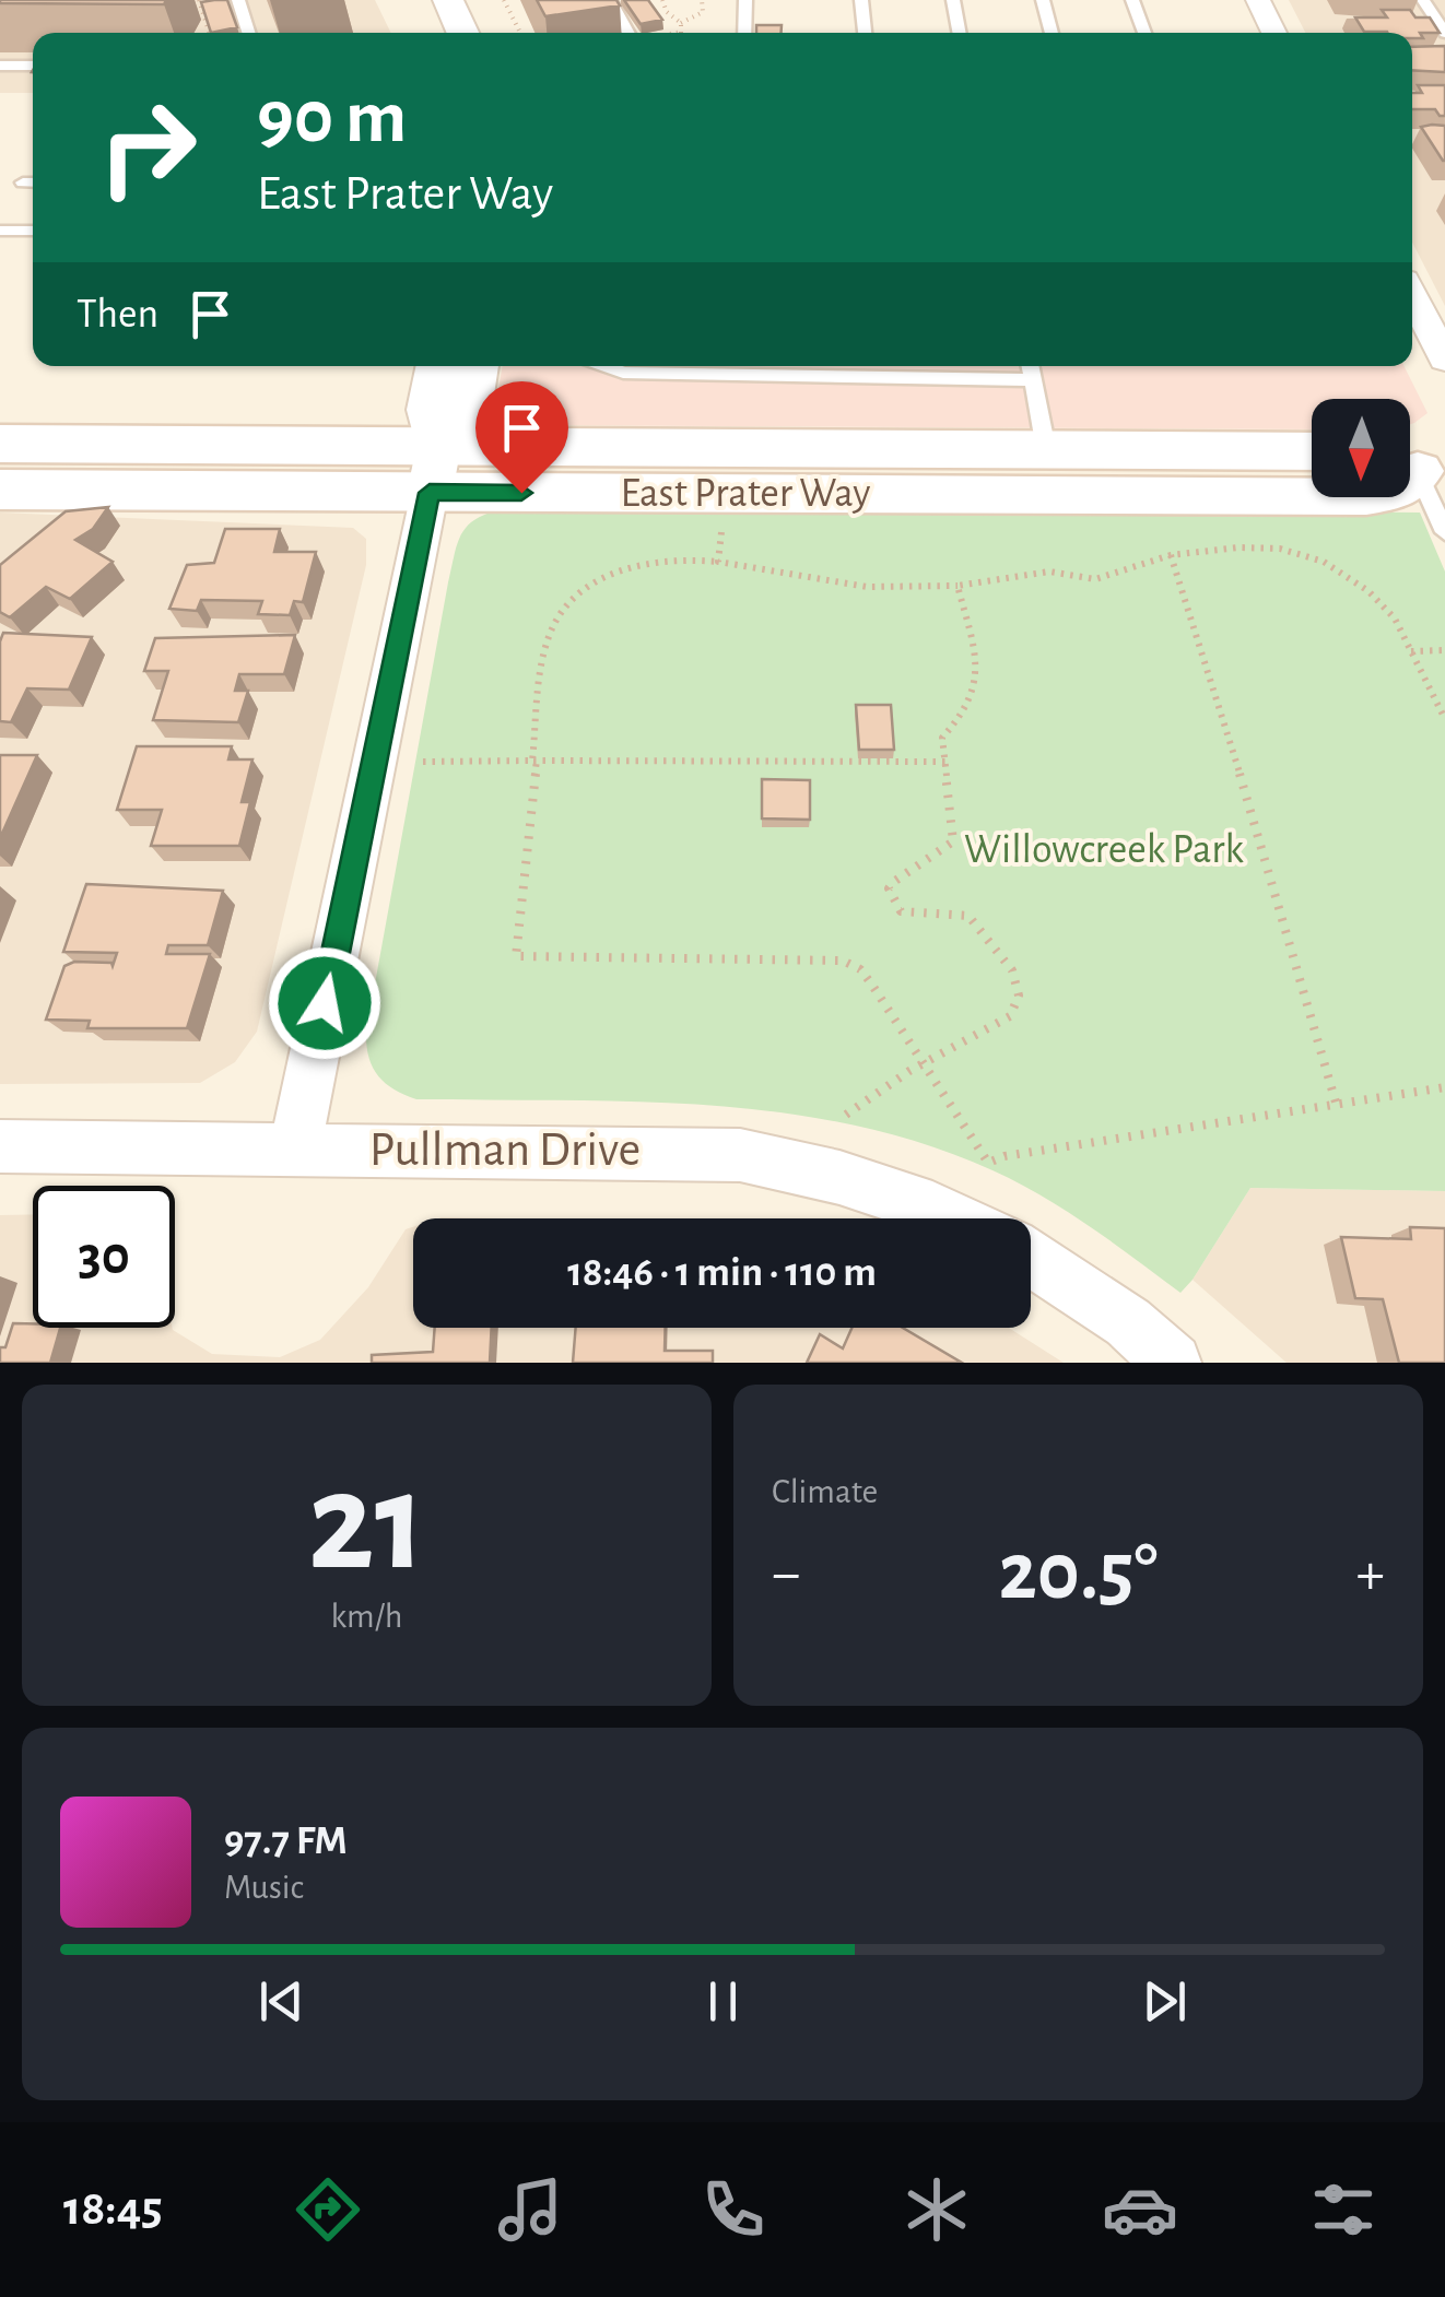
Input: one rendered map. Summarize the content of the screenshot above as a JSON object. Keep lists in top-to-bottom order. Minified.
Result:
{"streets":{"main road":["East Prater Way"],"street":["Pullman Drive"]},"parks":["Willowcreek Park"],"north":"bottom","page":{"turn":["90 m","East Prater Way"],"then":"Then","limit":"30","trip":"18:46 · 1 min · 110 m","tile":[["21","km/h"],"Climate"],"heat":["−","20.5°","+"],"song":["97.7 FM","Music"],"tabs":"18:45"}}
